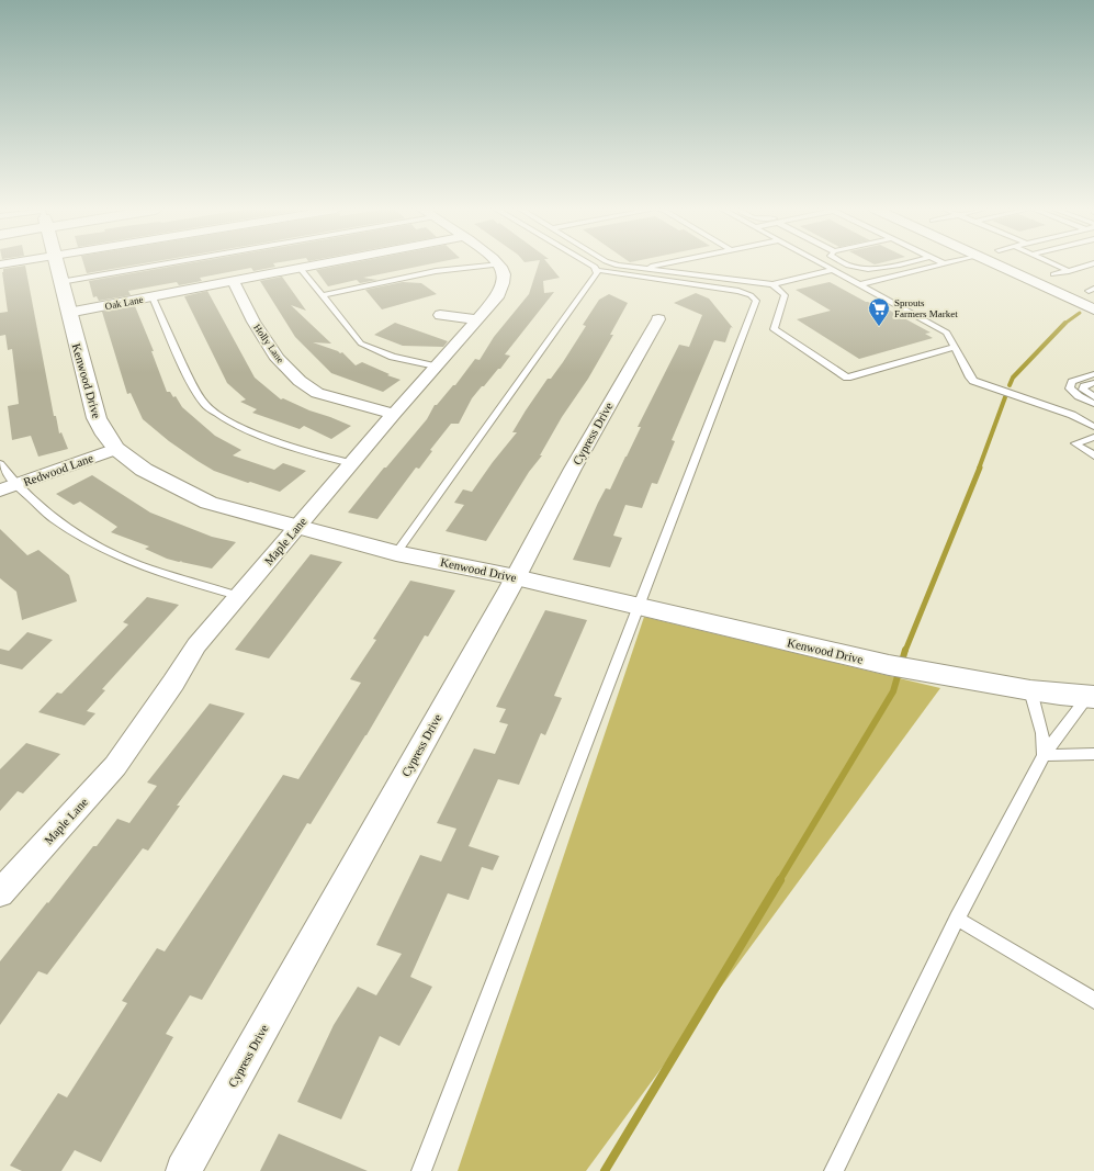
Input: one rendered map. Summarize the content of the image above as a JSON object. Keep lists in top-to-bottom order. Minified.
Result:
{"streets":{"street":["Oak Lane","Holly Lane","Kenwood Drive","Cypress Drive","Redwood Lane","Maple Lane"]},"crossings":[["Oak Lane","Holly Lane"],["Oak Lane","Kenwood Drive"],["Holly Lane","Maple Lane"],["Kenwood Drive","Cypress Drive"],["Kenwood Drive","Redwood Lane"],["Kenwood Drive","Maple Lane"]],"places":{"supermarket":["Sprouts Farmers Market"]}}
